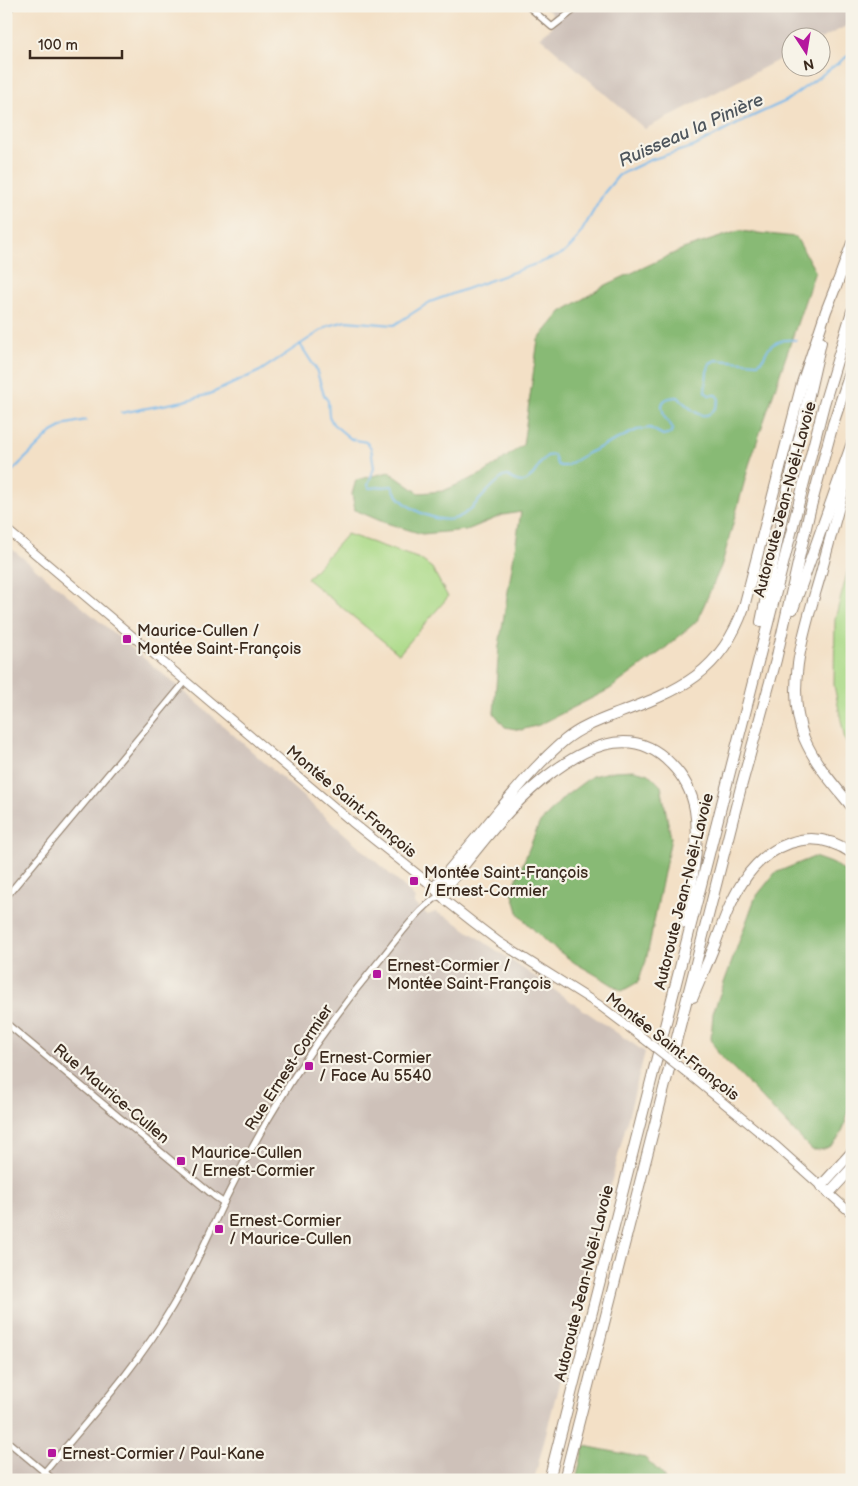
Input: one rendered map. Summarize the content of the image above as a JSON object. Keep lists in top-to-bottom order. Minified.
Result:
{"streets":{"highway":["Autoroute Jean-Noël-Lavoie"],"street":["Montée Saint-François","Rue Ernest-Cormier","Rue Maurice-Cullen"]},"crossings":[["Montée Saint-François","Rue Ernest-Cormier"],["Rue Ernest-Cormier","Rue Maurice-Cullen"]],"water":["Ruisseau la Pinière"],"places":{"transit":["Maurice-Cullen / Montée Saint-François","Montée Saint-François / Ernest-Cormier","Ernest-Cormier / Montée Saint-François","Ernest-Cormier / Face Au 5540","Maurice-Cullen / Ernest-Cormier","Ernest-Cormier / Maurice-Cullen","Ernest-Cormier / Paul-Kane"]},"scale_bar":"100 m","north":"bottom"}
